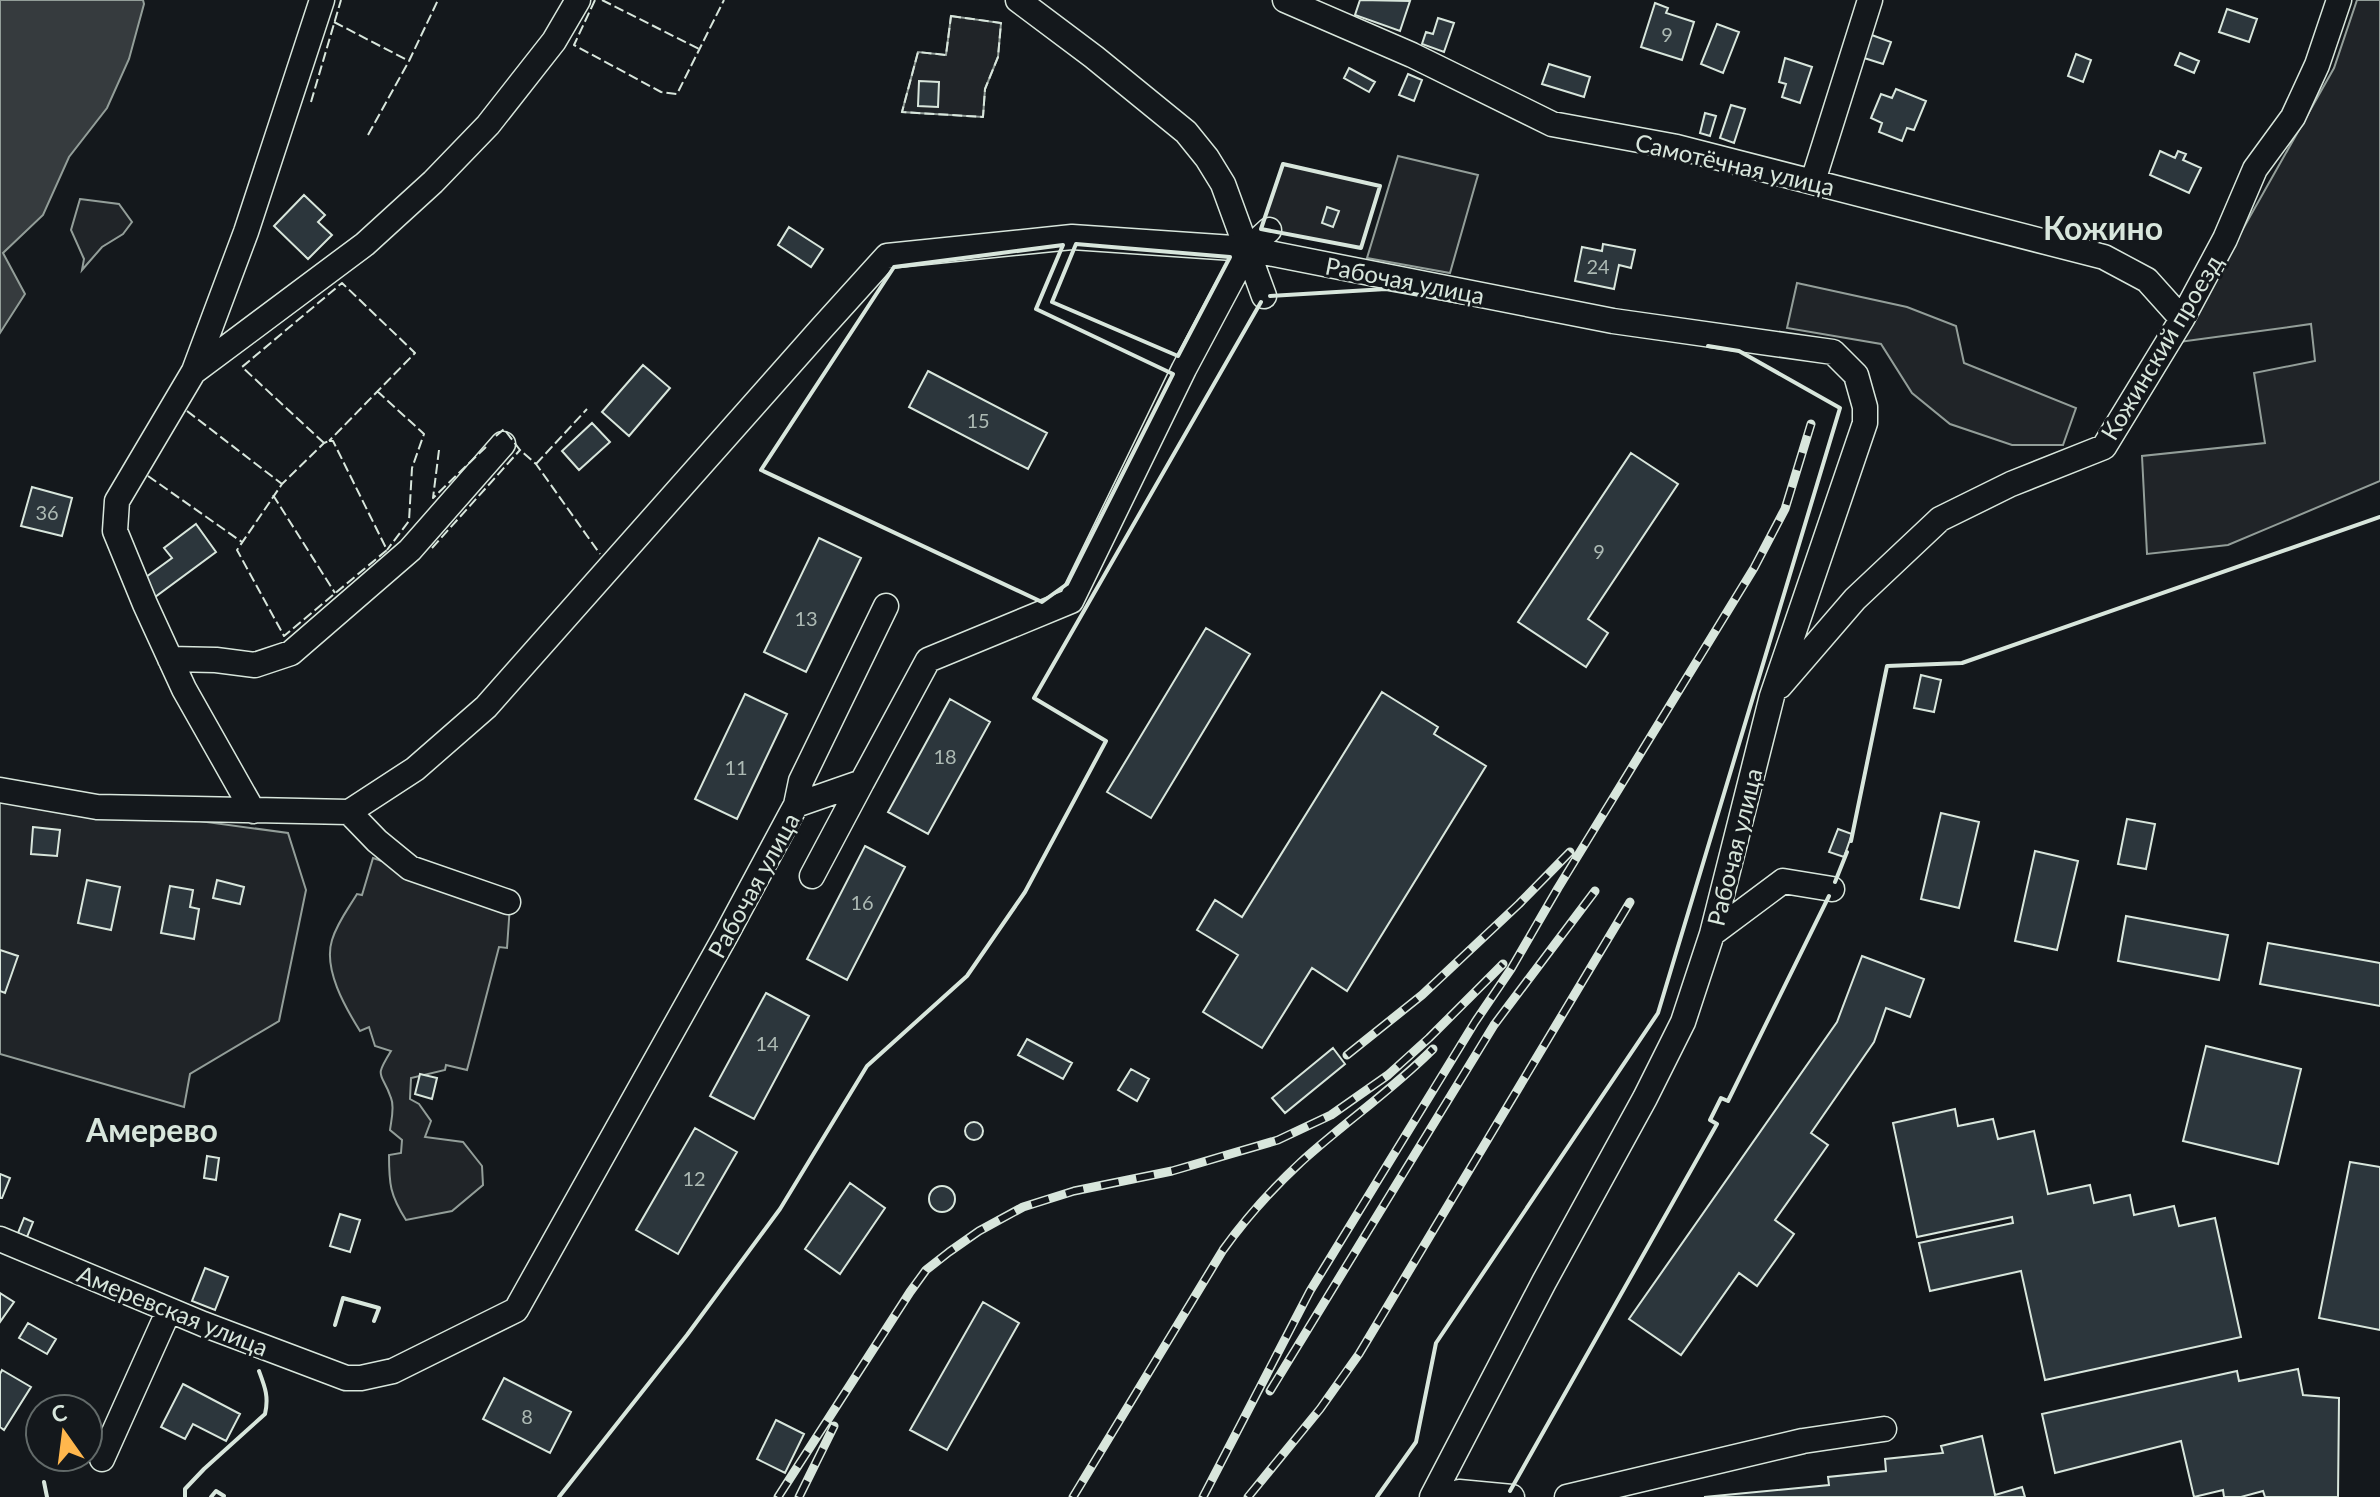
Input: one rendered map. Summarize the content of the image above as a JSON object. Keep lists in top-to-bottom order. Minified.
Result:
{"streets":{"street":["Самотёчная улица","Рабочая улица","Кожинский проезд","Амеревская улица"]},"crossings":[["Самотёчная улица","Кожинский проезд"],["Рабочая улица","Кожинский проезд"],["Рабочая улица","Амеревская улица"]],"districts":["Кожино","Амерево"],"house_numbers":["9","24","15","36","9","13","18","11","16","14","12","8"],"north":"top"}
